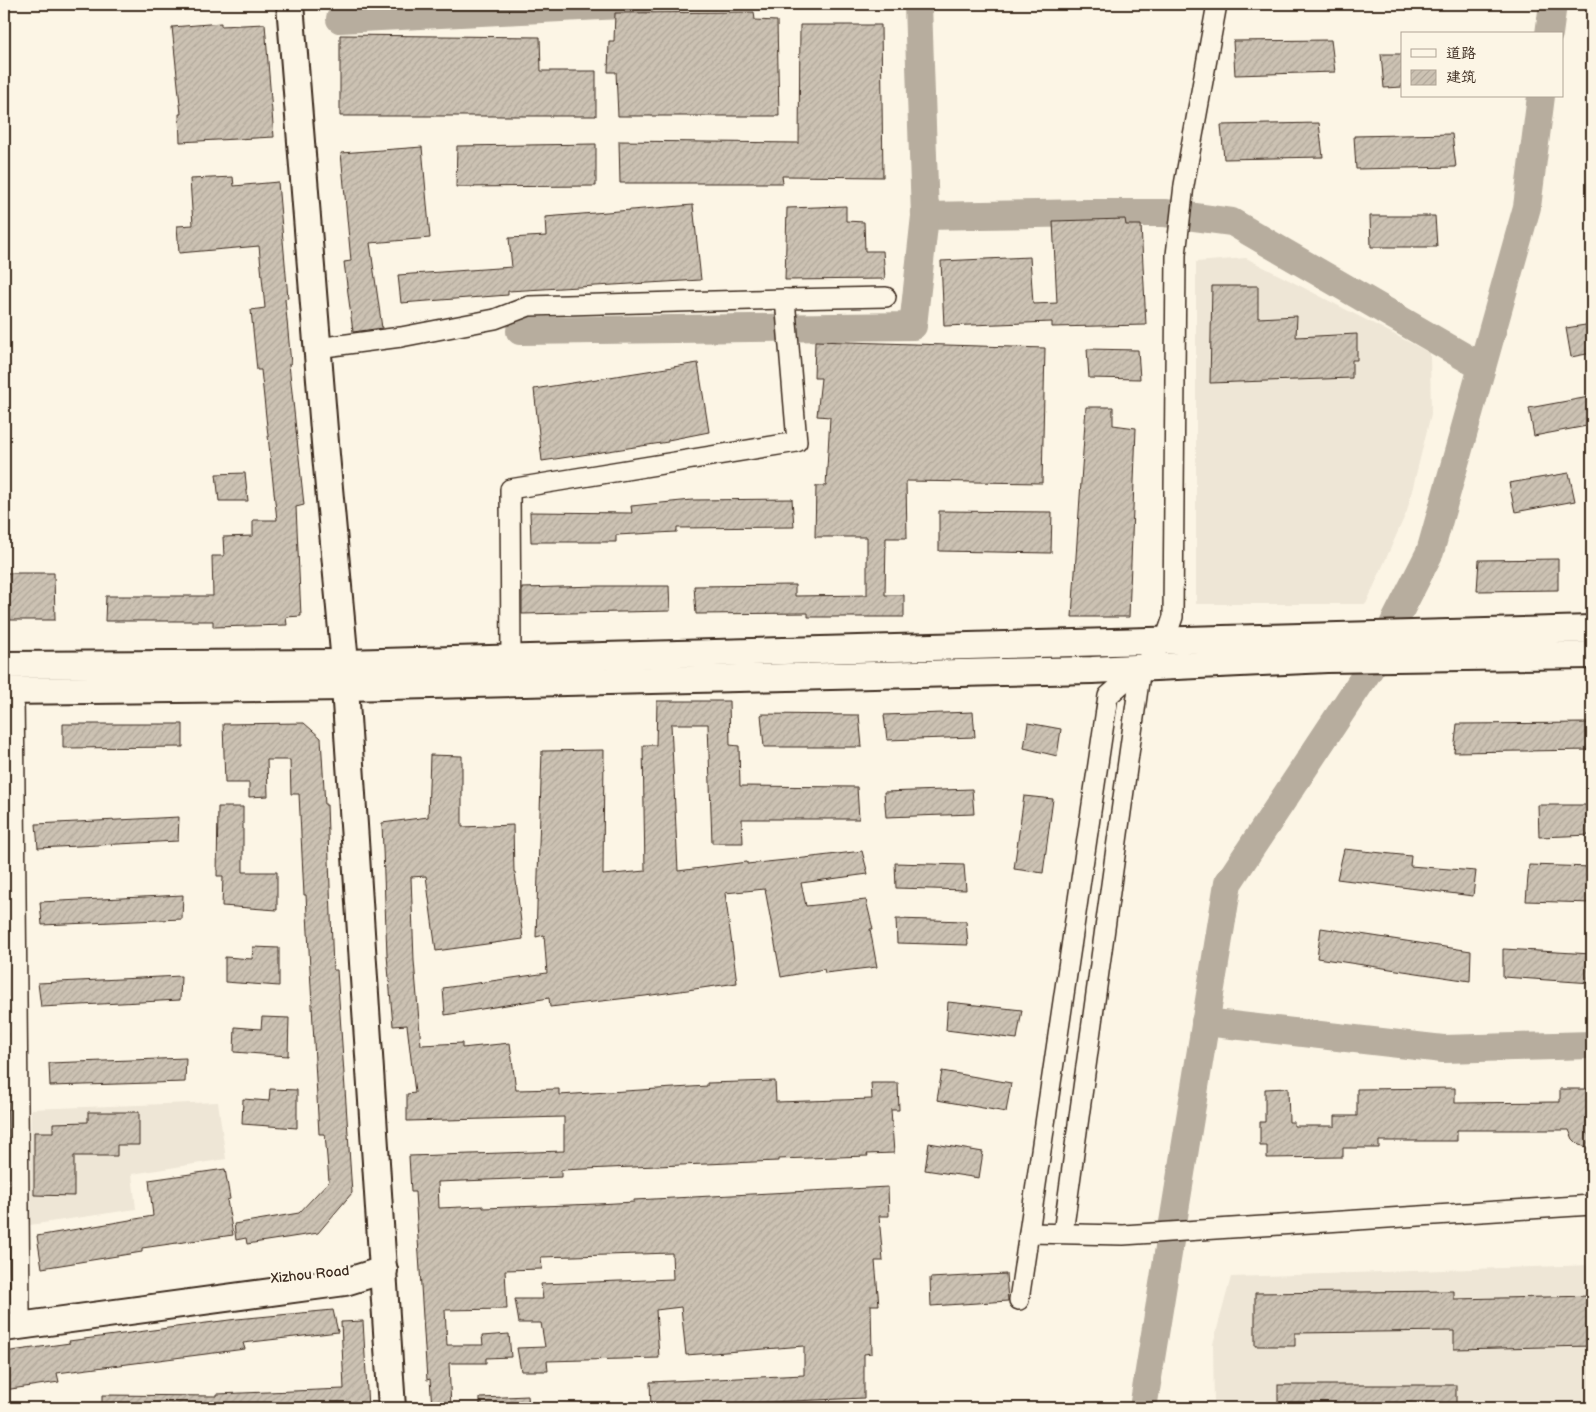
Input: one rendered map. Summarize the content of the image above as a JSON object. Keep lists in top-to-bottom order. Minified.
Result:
{"streets":{"main road":["Xizhou Road"]},"legend":["道路","建筑"]}
